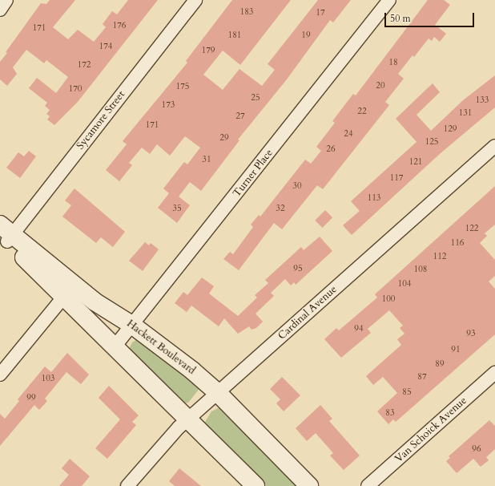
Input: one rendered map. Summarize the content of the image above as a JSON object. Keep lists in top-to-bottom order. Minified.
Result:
{"streets":{"street":["Sycamore Street","Turner Place","Cardinal Avenue","Hackett Boulevard","Van Schoick Avenue"]},"crossings":[["Sycamore Street","Hackett Boulevard"],["Turner Place","Hackett Boulevard"],["Cardinal Avenue","Hackett Boulevard"]],"house_numbers":["183","17","176","171","181","19","174","179","18","172","20","175","170","25","133","173","22","131","27","171","129","24","29","125","26","31","121","117","30","113","35","32","122","116","112","95","108","104","100","94","93","91","89","87","103","85","99","83","96"],"scale_bar":"50 m"}
